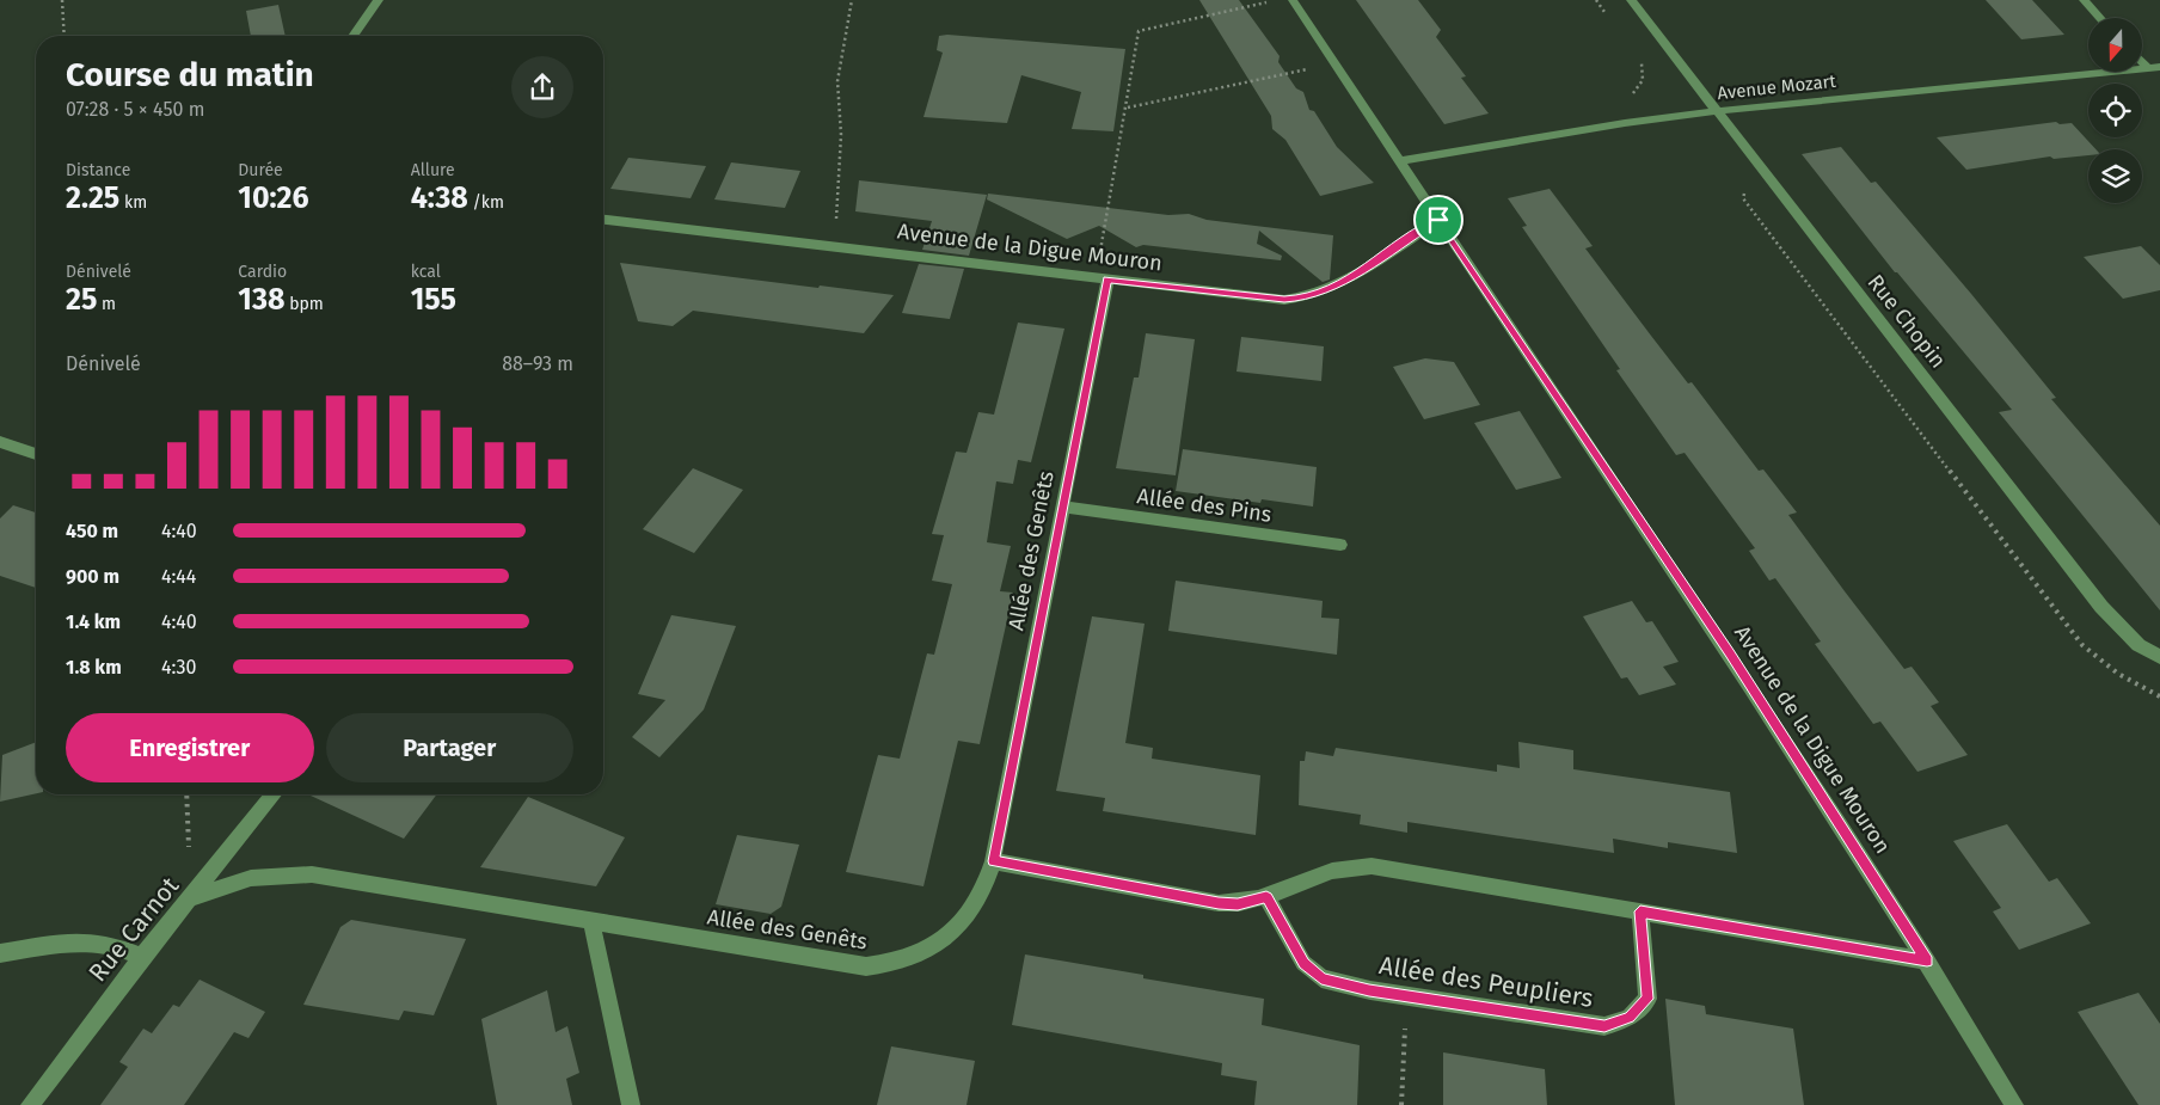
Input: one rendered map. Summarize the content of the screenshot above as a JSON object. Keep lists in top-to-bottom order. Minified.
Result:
{"streets":{"street":["Avenue Mozart","Avenue de la Digue Mouron","Rue Chopin","Allée des Pins","Allée des Genêts","Rue Carnot","Allée des Peupliers"]},"crossings":[["Avenue Mozart","Avenue de la Digue Mouron"],["Avenue Mozart","Rue Chopin"],["Avenue de la Digue Mouron","Allée des Genêts"],["Allée des Pins","Allée des Genêts"],["Allée des Genêts","Rue Carnot"]],"north":"bottom","page":{"heading":["Course du matin","07:28 · 5 × 450 m"],"stats":[["Distance","2.25 km"],["Durée","10:26"],["Allure","4:38 /km"],["Dénivelé","25 m"],["Cardio","138 bpm"],["kcal","155"]],"chart":["Dénivelé","88–93 m"],"list":[{"name":"450 m","note":"4:40"},{"name":"900 m","note":"4:44"},{"name":"1.4 km","note":"4:40"},{"name":"1.8 km","note":"4:30"}],"buttons":["Enregistrer","Partager"]}}
